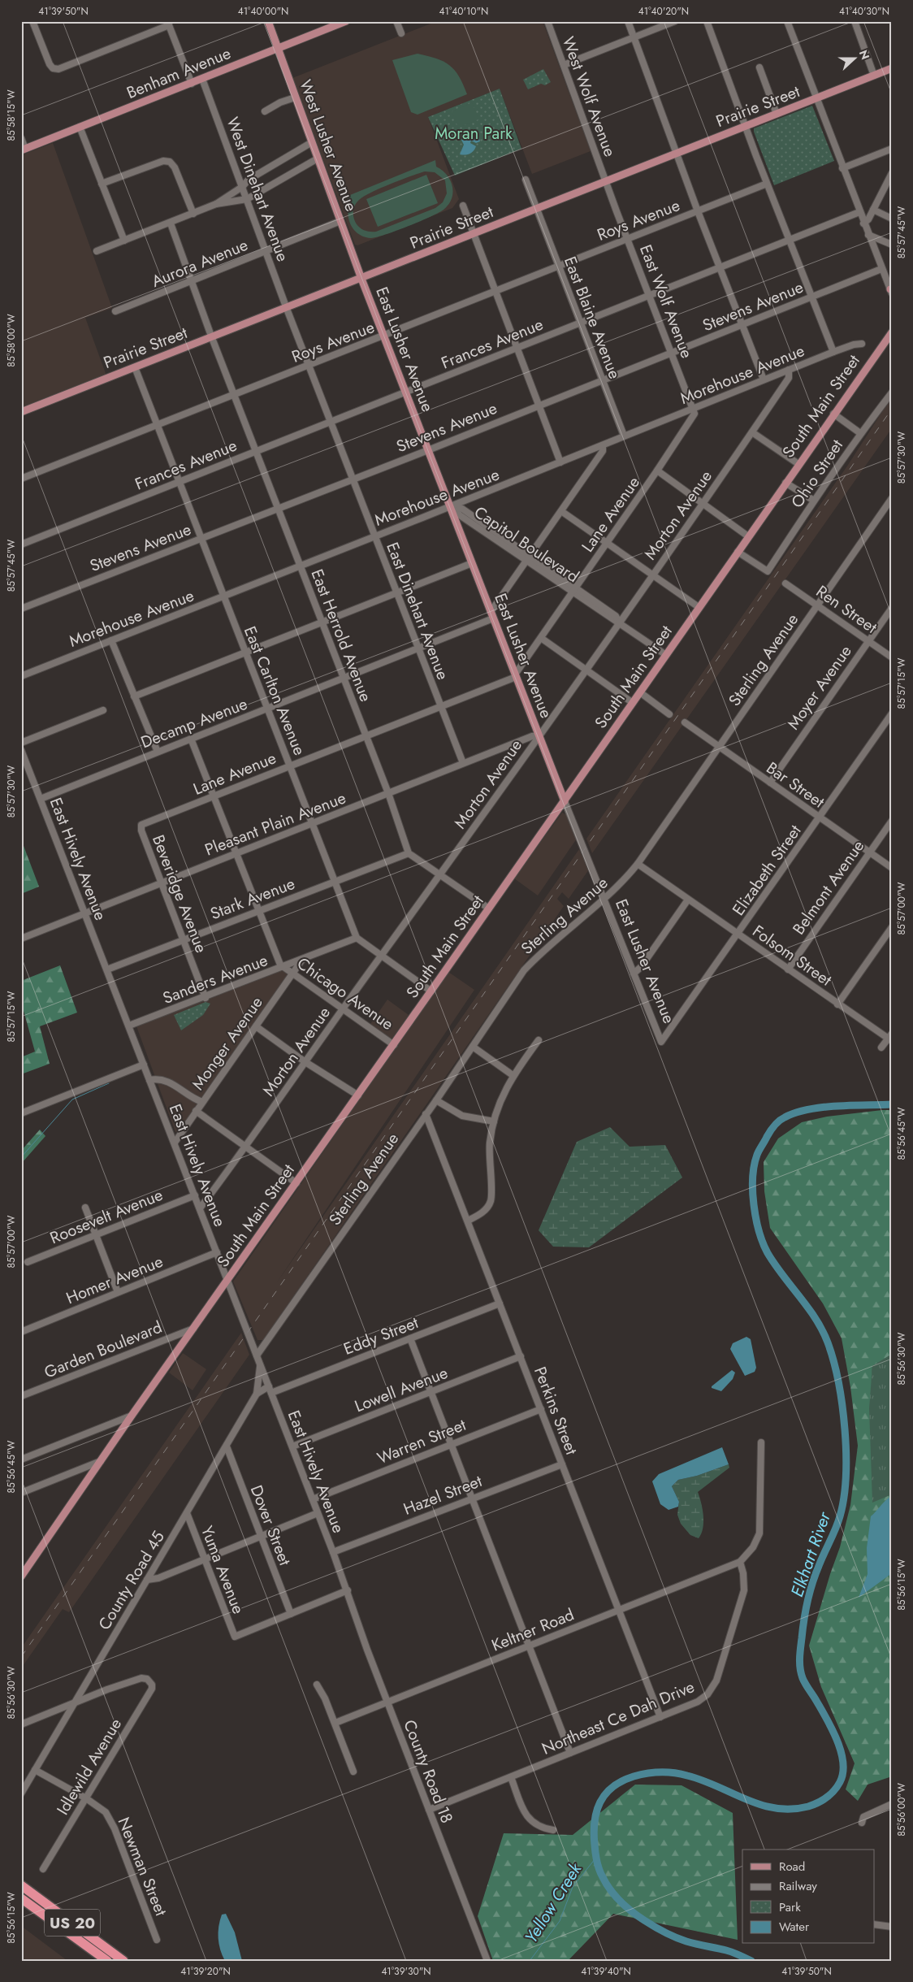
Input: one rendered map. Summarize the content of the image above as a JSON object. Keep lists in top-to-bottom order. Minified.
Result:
{"streets":{"highway":["US 20"],"main road":["Benham Avenue","Prairie Street","West Lusher Avenue","East Lusher Avenue","South Main Street"],"street":["West Wolf Avenue","West Dinehart Avenue","Roys Avenue","Aurora Avenue","East Wolf Avenue","Stevens Avenue","East Blaine Avenue","Frances Avenue","Morehouse Avenue","Ohio Street","Lane Avenue","Morton Avenue","Capitol Boulevard","Ren Street","East Dinehart Avenue","East Herrold Avenue","Sterling Avenue","Moyer Avenue","East Carlton Avenue","Decamp Avenue","Bar Street","Pleasant Plain Avenue","East Hively Avenue","Elizabeth Street","Belmont Avenue","Beveridge Avenue","Stark Avenue","Folsom Street","Sanders Avenue","Chicago Avenue","Monger Avenue","Roosevelt Avenue","Homer Avenue","Eddy Street","Garden Boulevard","Lowell Avenue","Perkins Street","Warren Street","Hazel Street","Dover Street","Yuma Avenue","County Road 45","Keltner Road","Northeast Ce Dah Drive","Idlewild Avenue","County Road 18","Newman Street"]},"crossings":[["Benham Avenue","West Lusher Avenue"],["Benham Avenue","West Dinehart Avenue"],["West Wolf Avenue","Prairie Street"],["West Wolf Avenue","East Wolf Avenue"],["Prairie Street","West Lusher Avenue"],["Prairie Street","West Dinehart Avenue"],["Prairie Street","East Wolf Avenue"],["Prairie Street","East Blaine Avenue"],["Prairie Street","East Lusher Avenue"],["Prairie Street","East Dinehart Avenue"],["Prairie Street","East Herrold Avenue"],["Prairie Street","East Carlton Avenue"],["West Lusher Avenue","Aurora Avenue"],["West Lusher Avenue","East Lusher Avenue"],["West Dinehart Avenue","Aurora Avenue"],["West Dinehart Avenue","East Dinehart Avenue"],["Roys Avenue","East Wolf Avenue"],["Roys Avenue","East Blaine Avenue"],["Roys Avenue","East Lusher Avenue"],["Roys Avenue","East Dinehart Avenue"],["Roys Avenue","East Herrold Avenue"],["Roys Avenue","East Carlton Avenue"],["Aurora Avenue","East Herrold Avenue"],["East Wolf Avenue","Stevens Avenue"],["East Wolf Avenue","Frances Avenue"],["East Wolf Avenue","Morehouse Avenue"],["East Wolf Avenue","Lane Avenue"],["Stevens Avenue","East Blaine Avenue"],["Stevens Avenue","East Lusher Avenue"],["Stevens Avenue","East Dinehart Avenue"],["Stevens Avenue","East Herrold Avenue"],["Stevens Avenue","East Carlton Avenue"],["East Blaine Avenue","Frances Avenue"],["East Blaine Avenue","Morehouse Avenue"],["Frances Avenue","East Lusher Avenue"],["Frances Avenue","East Dinehart Avenue"],["Frances Avenue","East Herrold Avenue"],["Frances Avenue","East Carlton Avenue"],["East Lusher Avenue","Morehouse Avenue"],["East Lusher Avenue","South Main Street"],["East Lusher Avenue","Lane Avenue"],["East Lusher Avenue","Morton Avenue"],["East Lusher Avenue","Capitol Boulevard"],["East Lusher Avenue","Sterling Avenue"],["East Lusher Avenue","Decamp Avenue"],["East Lusher Avenue","Pleasant Plain Avenue"],["East Lusher Avenue","Elizabeth Street"],["Morehouse Avenue","Lane Avenue"],["Morehouse Avenue","Morton Avenue"],["Morehouse Avenue","Capitol Boulevard"],["Morehouse Avenue","East Dinehart Avenue"],["Morehouse Avenue","East Herrold Avenue"],["Morehouse Avenue","East Carlton Avenue"],["South Main Street","Ohio Street"],["South Main Street","Capitol Boulevard"],["South Main Street","East Hively Avenue"],["South Main Street","Chicago Avenue"],["South Main Street","Garden Boulevard"],["Lane Avenue","Capitol Boulevard"],["Lane Avenue","East Dinehart Avenue"],["Lane Avenue","East Herrold Avenue"],["Lane Avenue","East Carlton Avenue"],["Lane Avenue","Beveridge Avenue"],["Lane Avenue","Chicago Avenue"],["Morton Avenue","Capitol Boulevard"],["Morton Avenue","Pleasant Plain Avenue"],["Morton Avenue","East Hively Avenue"],["Morton Avenue","Chicago Avenue"],["Ren Street","Sterling Avenue"],["Ren Street","Moyer Avenue"],["East Dinehart Avenue","Decamp Avenue"],["East Dinehart Avenue","Pleasant Plain Avenue"],["East Herrold Avenue","Decamp Avenue"],["East Herrold Avenue","Pleasant Plain Avenue"],["East Herrold Avenue","Stark Avenue"],["Sterling Avenue","Bar Street"],["Sterling Avenue","East Hively Avenue"],["Sterling Avenue","Folsom Street"],["Sterling Avenue","Perkins Street"],["Moyer Avenue","Bar Street"],["East Carlton Avenue","Decamp Avenue"],["East Carlton Avenue","Pleasant Plain Avenue"],["East Carlton Avenue","Stark Avenue"],["East Carlton Avenue","Sanders Avenue"],["Decamp Avenue","East Hively Avenue"],["Decamp Avenue","Chicago Avenue"],["Bar Street","Elizabeth Street"],["Bar Street","Belmont Avenue"],["Pleasant Plain Avenue","East Hively Avenue"],["Pleasant Plain Avenue","Beveridge Avenue"],["Pleasant Plain Avenue","Chicago Avenue"],["East Hively Avenue","Stark Avenue"],["East Hively Avenue","Sanders Avenue"],["East Hively Avenue","Monger Avenue"],["East Hively Avenue","Roosevelt Avenue"],["East Hively Avenue","Homer Avenue"],["East Hively Avenue","Eddy Street"],["East Hively Avenue","Lowell Avenue"],["East Hively Avenue","Warren Street"],["East Hively Avenue","Hazel Street"],["East Hively Avenue","County Road 45"],["East Hively Avenue","County Road 18"],["Elizabeth Street","Folsom Street"],["Belmont Avenue","Folsom Street"],["Beveridge Avenue","Stark Avenue"],["Beveridge Avenue","Sanders Avenue"],["Stark Avenue","Chicago Avenue"],["Sanders Avenue","Chicago Avenue"],["Sanders Avenue","Monger Avenue"],["Chicago Avenue","Monger Avenue"],["Eddy Street","Perkins Street"],["Lowell Avenue","Perkins Street"],["Perkins Street","Warren Street"],["Perkins Street","Hazel Street"],["Perkins Street","Keltner Road"],["Perkins Street","Northeast Ce Dah Drive"],["Dover Street","Yuma Avenue"],["Dover Street","County Road 45"],["Yuma Avenue","County Road 45"],["County Road 45","Idlewild Avenue"],["County Road 45","Newman Street"],["Keltner Road","Northeast Ce Dah Drive"],["Keltner Road","County Road 18"],["Northeast Ce Dah Drive","County Road 18"],["Idlewild Avenue","Newman Street"]],"water":["Elkhart River","Yellow Creek"],"parks":["Moran Park"],"legend":["Road","Railway","Park","Water"],"north":"right","coordinates":["41°39'50\"N","41°40'00\"N","41°40'10\"N","41°40'20\"N","41°40'30\"N","85°58'15\"W","85°57'45\"W","85°58'00\"W","85°57'30\"W","85°57'15\"W","85°57'00\"W","85°56'45\"W","85°56'30\"W","85°56'15\"W","85°56'00\"W","41°39'20\"N","41°39'30\"N","41°39'40\"N"]}
